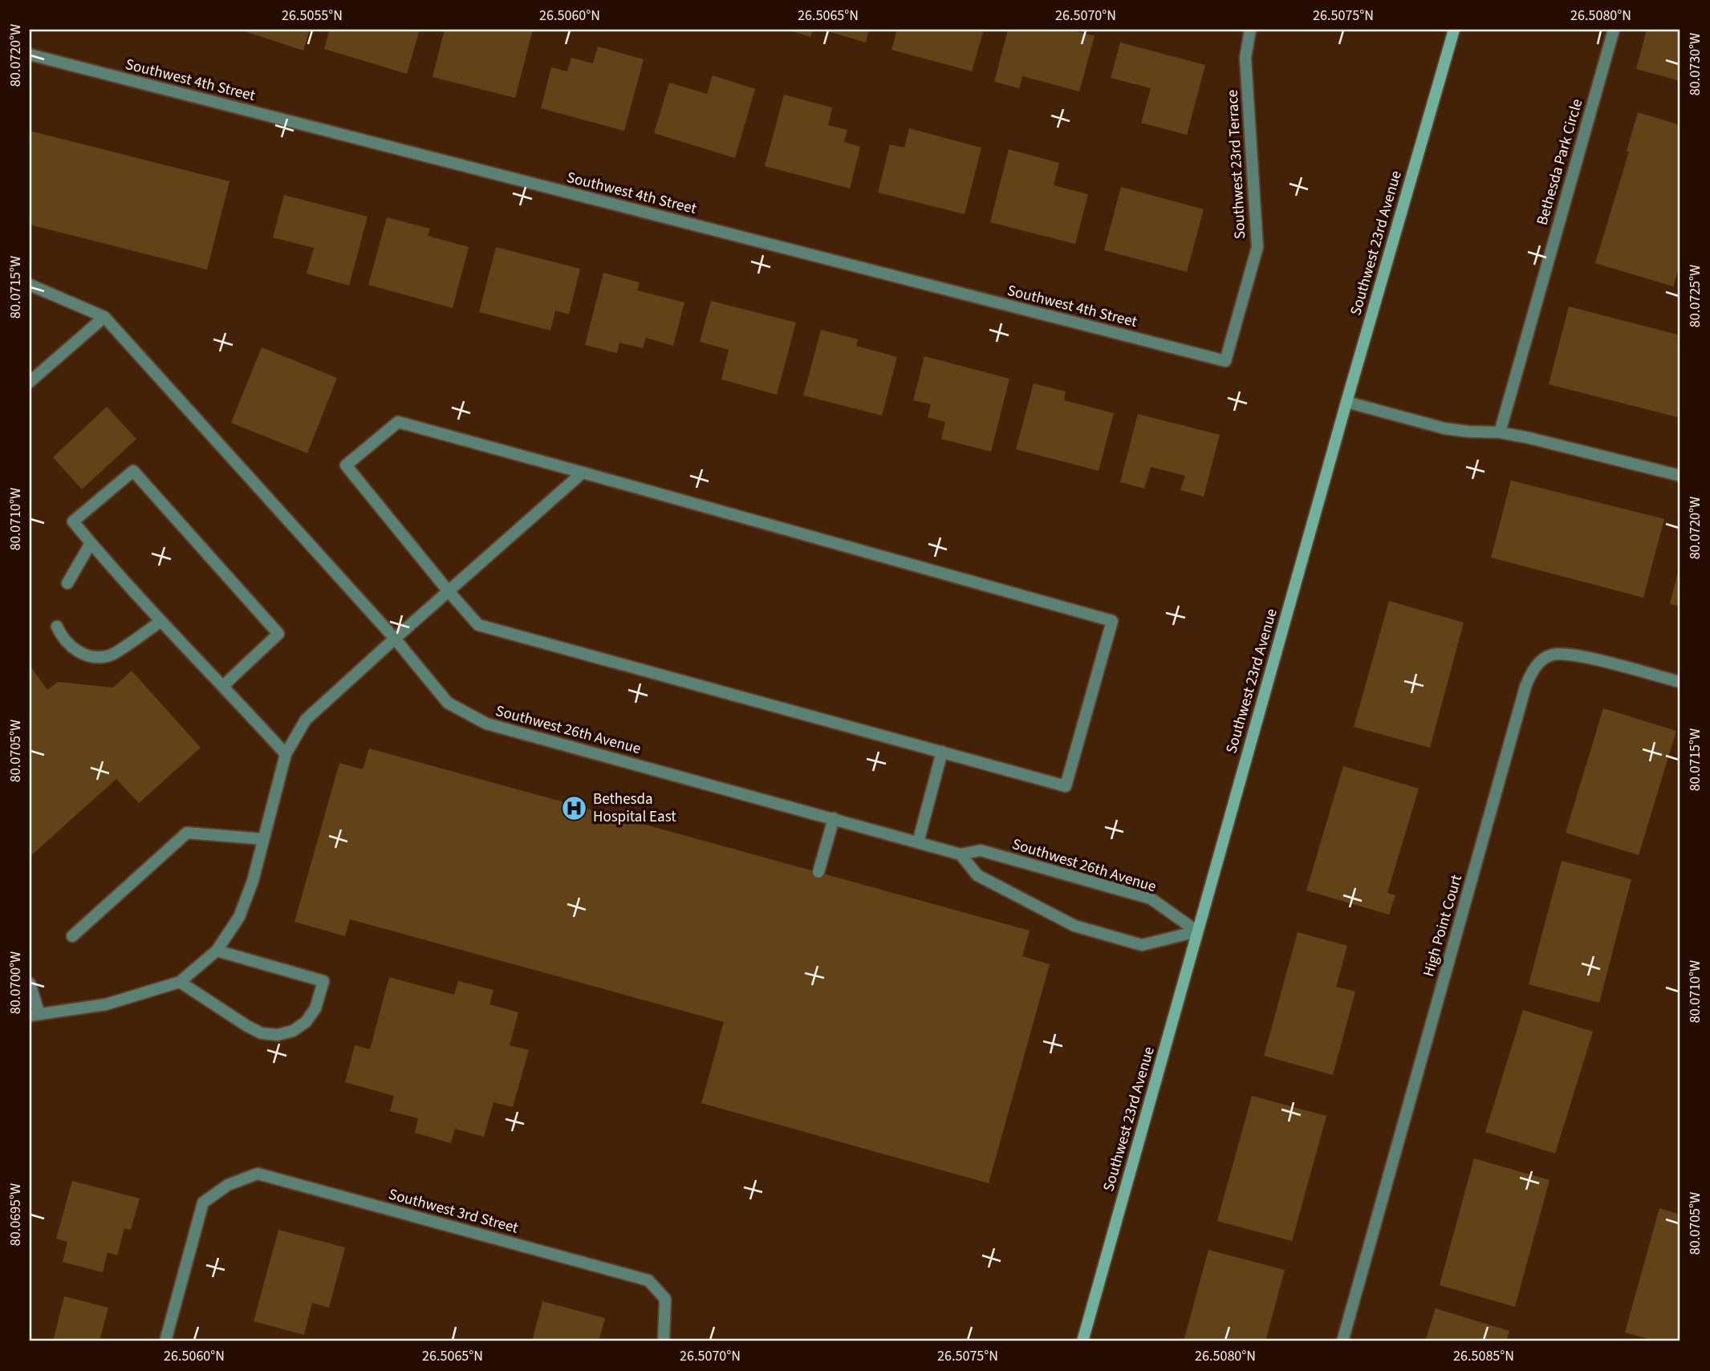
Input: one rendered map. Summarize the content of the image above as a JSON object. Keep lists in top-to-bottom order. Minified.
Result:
{"streets":{"street":["Southwest 4th Street","Bethesda Park Circle","Southwest 23rd Terrace","Southwest 23rd Avenue","Southwest 26th Avenue","High Point Court","Southwest 3rd Street"]},"crossings":[["Southwest 4th Street","Southwest 23rd Terrace"],["Southwest 23rd Avenue","Southwest 26th Avenue"]],"places":{"hospital":["Bethesda Hospital East"]},"coordinates":["26.5055°N","26.5060°N","26.5065°N","26.5070°N","26.5075°N","26.5080°N","80.0720°W","80.0730°W","80.0715°W","80.0725°W","80.0710°W","80.0705°W","80.0700°W","80.0695°W","26.5085°N"]}
